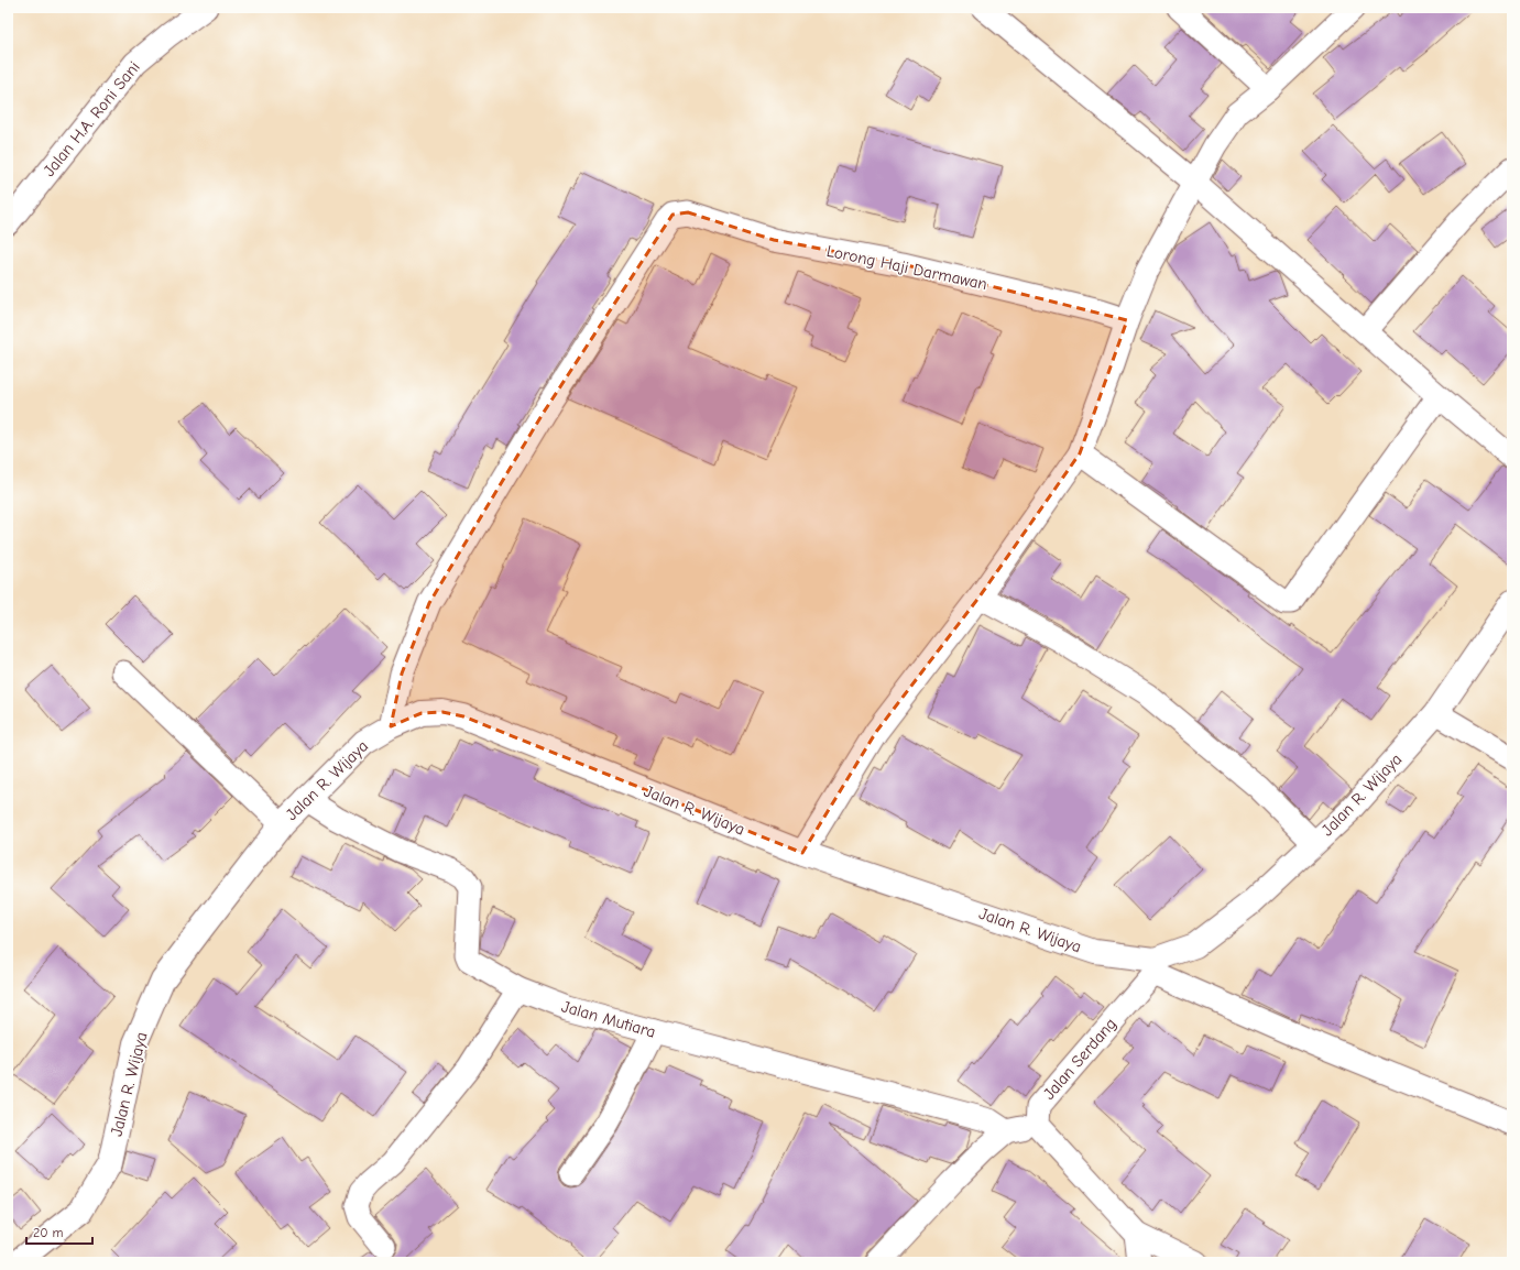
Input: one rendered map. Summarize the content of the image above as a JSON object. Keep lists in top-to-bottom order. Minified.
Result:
{"streets":{"street":["Jalan H.A. Roni Sani","Lorong Haji Darmawan","Jalan R. Wijaya","Jalan Mutiara","Jalan Serdang"]},"crossings":[["Lorong Haji Darmawan","Jalan R. Wijaya"],["Jalan R. Wijaya","Jalan Mutiara"],["Jalan R. Wijaya","Jalan Serdang"]],"scale_bar":"20 m"}
